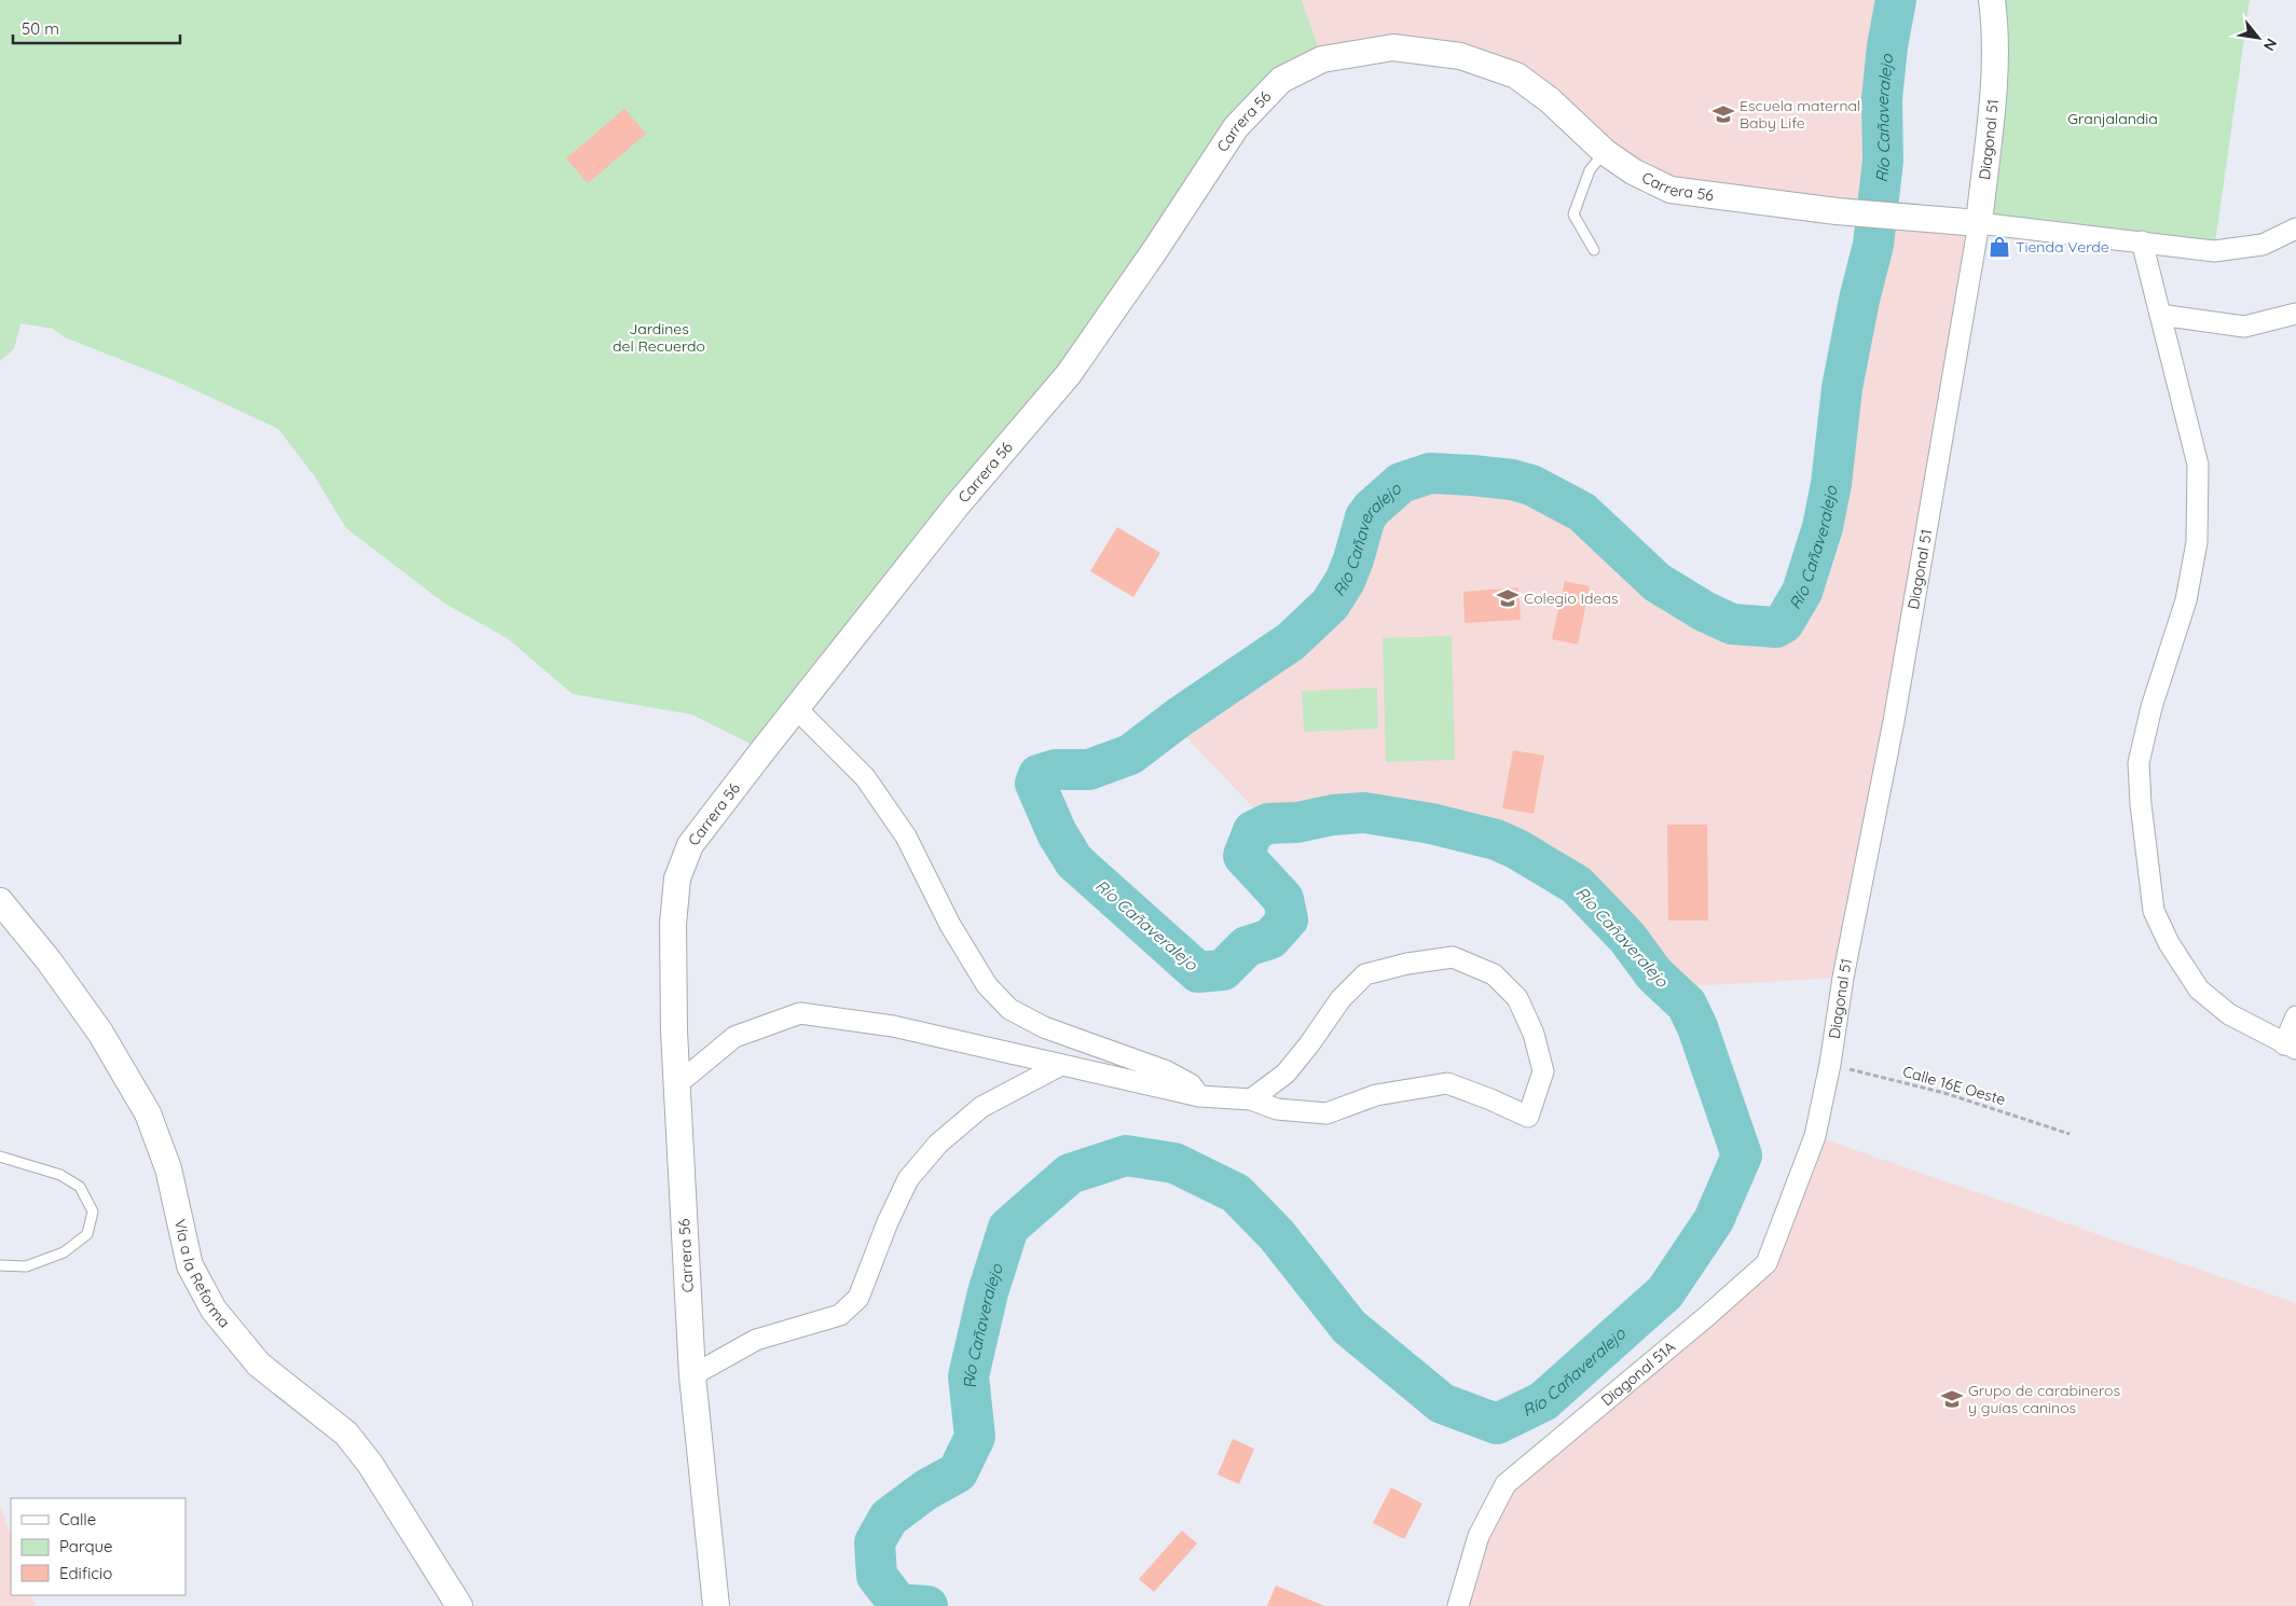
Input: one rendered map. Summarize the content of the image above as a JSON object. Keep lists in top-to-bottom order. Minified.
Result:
{"streets":{"street":["Carrera 56","Diagonal 51","Vía a la Reforma","Diagonal 51A"],"path":["Calle 16E Oeste"]},"crossings":[["Carrera 56","Diagonal 51"],["Diagonal 51","Calle 16E Oeste"],["Diagonal 51","Diagonal 51A"]],"water":["Río Cañaveralejo"],"parks":["Granjalandia","Jardines del Recuerdo"],"places":{"school or university":["Escuela maternal Baby Life","Colegio Ideas","Grupo de carabineros y guías caninos"],"shop":["Tienda Verde"]},"legend":["Calle","Parque","Edificio"],"scale_bar":"50 m","north":"bottom right"}
